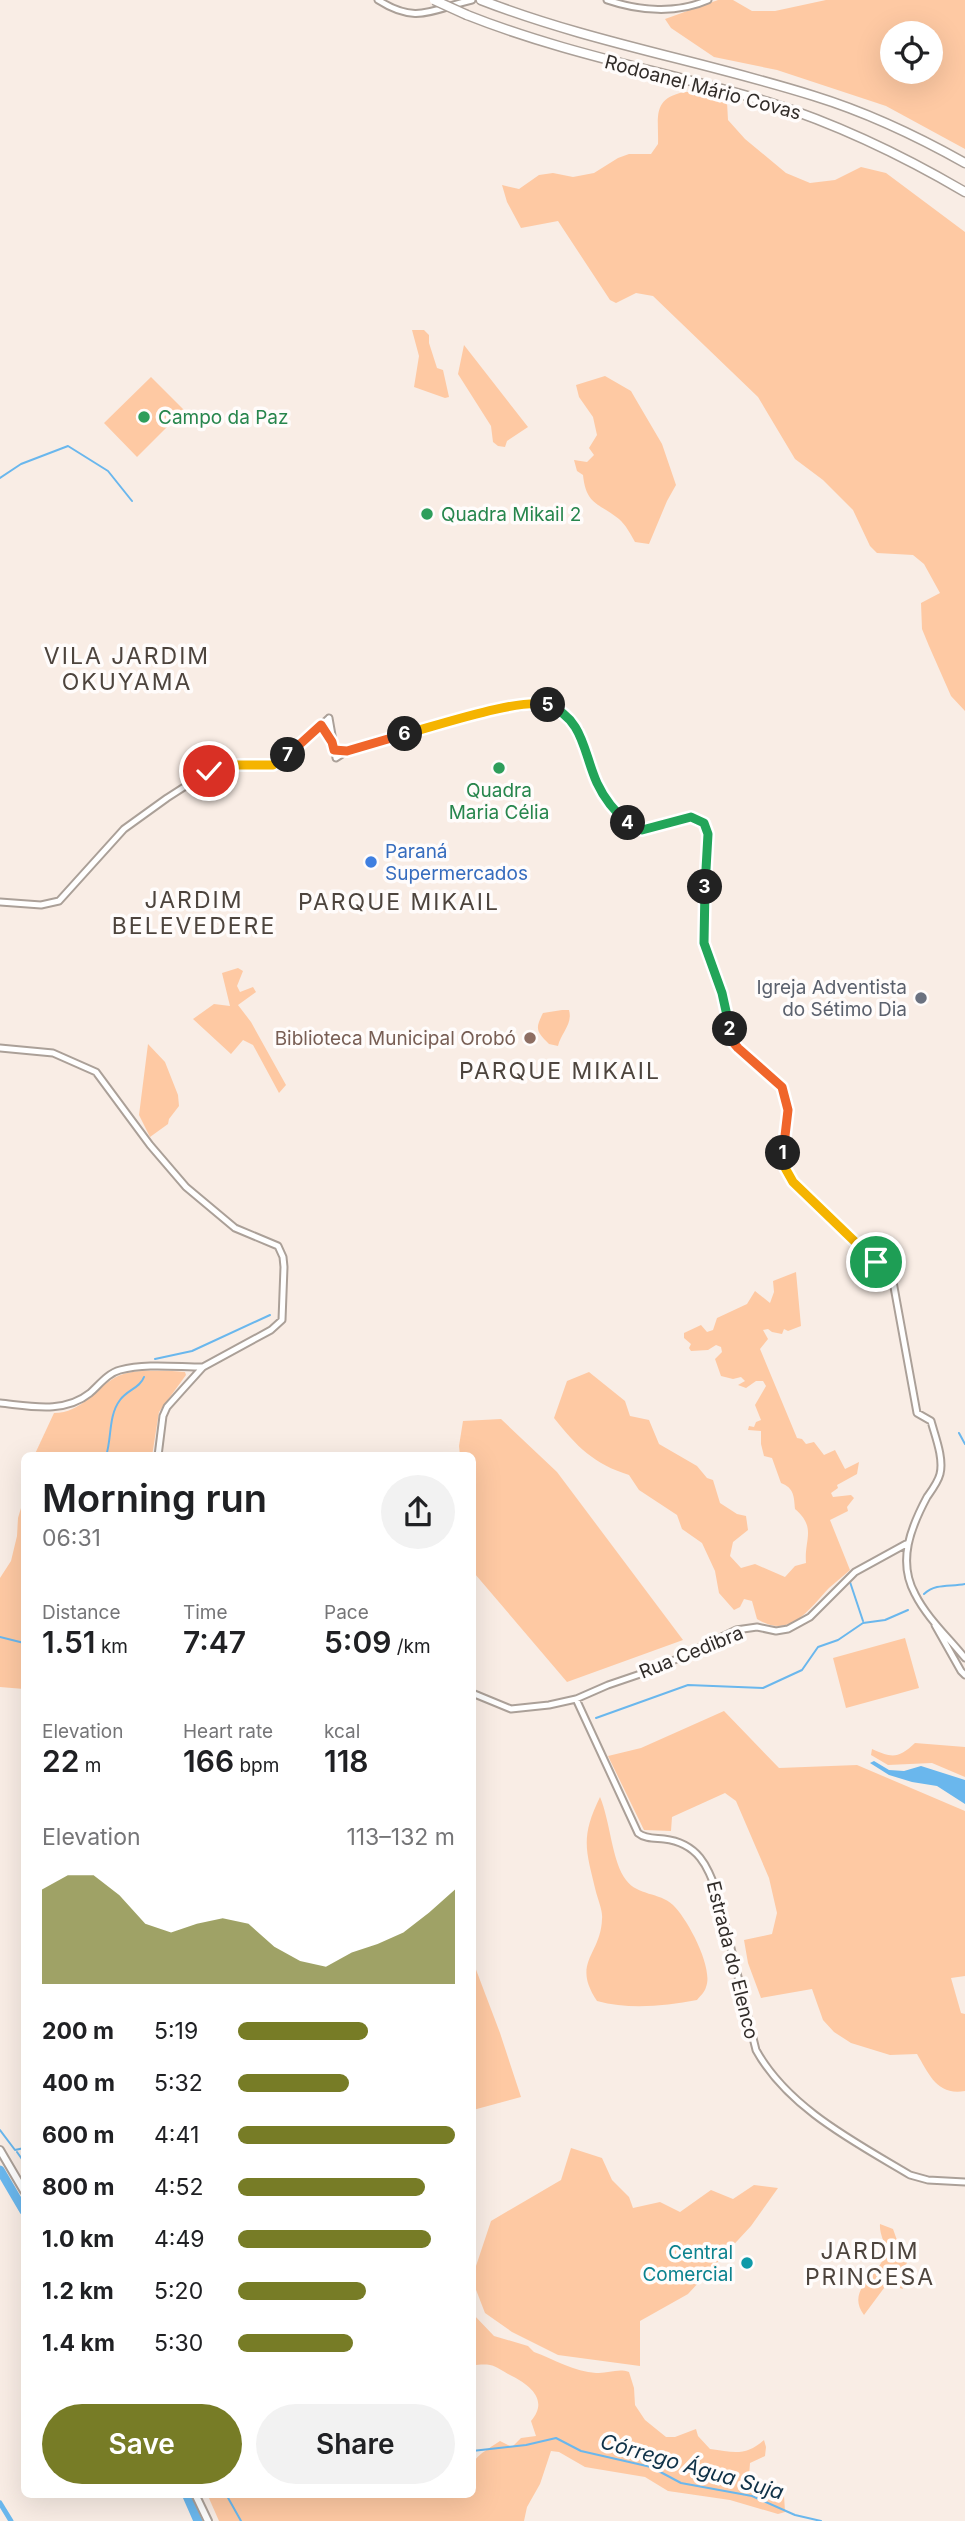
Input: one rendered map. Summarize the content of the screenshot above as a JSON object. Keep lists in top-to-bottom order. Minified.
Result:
{"streets":{"highway":["Rodoanel Mário Covas"],"street":["Rua Cedibra","Estrada do Elenco"]},"crossings":[["Rua Cedibra","Estrada do Elenco"]],"districts":["VILA JARDIM OKUYAMA","JARDIM BELEVEDERE","PARQUE MIKAIL","PARQUE MIKAIL","JARDIM PRINCESA"],"water":["Córrego Água Suja"],"places":["Campo da Paz","Quadra Mikail 2","Quadra Maria Célia","Paraná Supermercados","Igreja Adventista do Sétimo Dia","Biblioteca Municipal Orobó","Central Comercial"],"page":{"pins":["5","6","7","4","3","2","1"],"heading":["Morning run","06:31"],"stats":[["Distance","1.51 km"],["Time","7:47"],["Pace","5:09 /km"],["Elevation","22 m"],["Heart rate","166 bpm"],["kcal","118"]],"chart":["Elevation","113–132 m"],"list":[{"name":"200 m","note":"5:19"},{"name":"400 m","note":"5:32"},{"name":"600 m","note":"4:41"},{"name":"800 m","note":"4:52"},{"name":"1.0 km","note":"4:49"},{"name":"1.2 km","note":"5:20"},{"name":"1.4 km","note":"5:30"}],"buttons":["Save","Share"]}}
